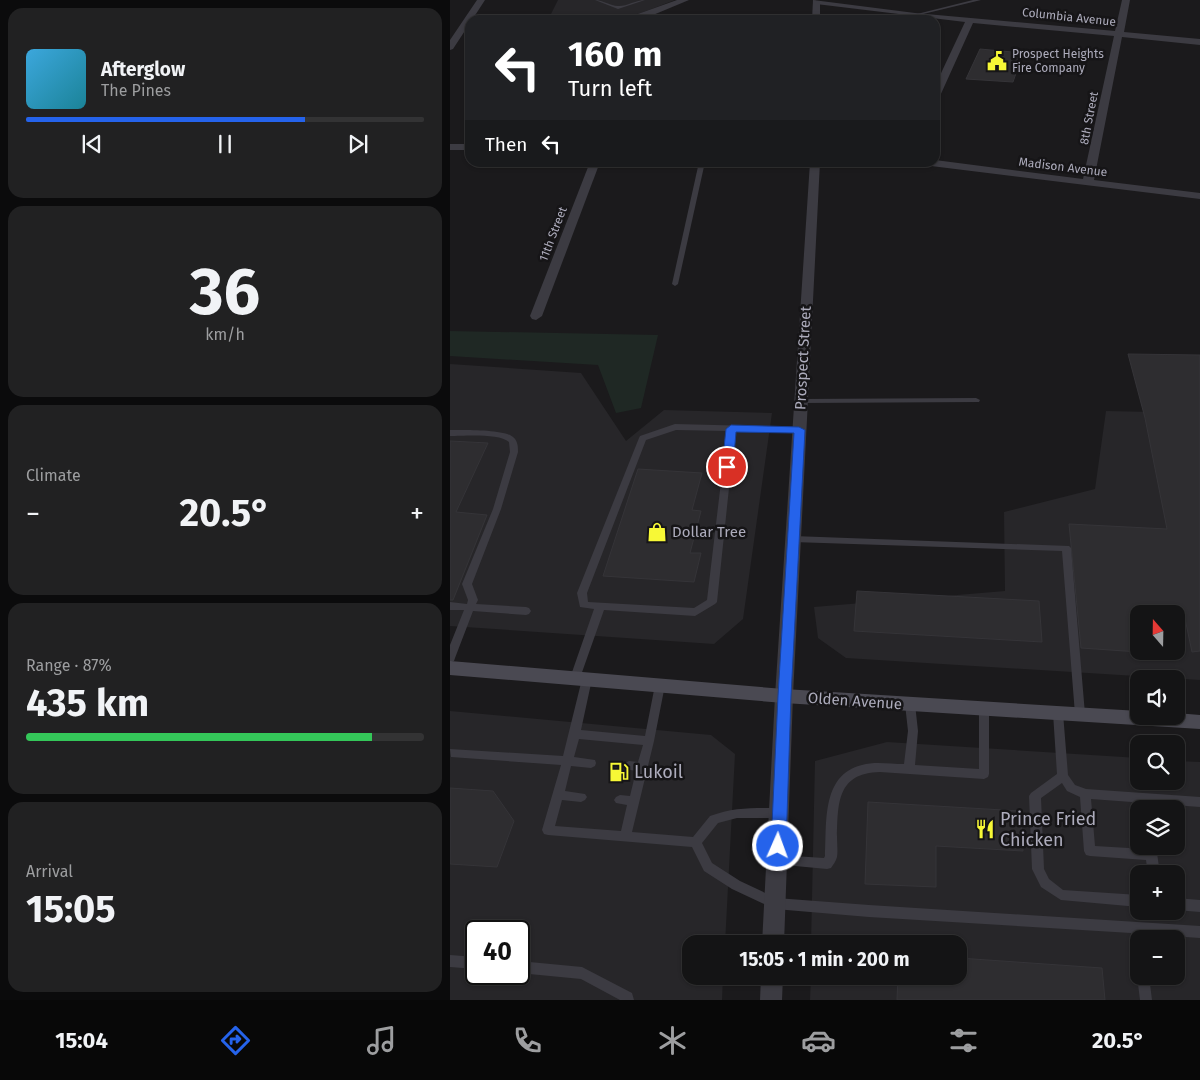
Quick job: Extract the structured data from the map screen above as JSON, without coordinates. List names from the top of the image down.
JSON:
{
  "streets": {
    "main road": ["Olden Avenue"],
    "street": [
      "Columbia Avenue",
      "8th Street",
      "Madison Avenue",
      "11th Street",
      "Prospect Street"
    ]
  },
  "crossings": [
    ["Columbia Avenue", "8th Street"],
    ["8th Street", "Madison Avenue"],
    ["Prospect Street", "Olden Avenue"]
  ],
  "places": {
    "public building": ["Prospect Heights Fire Company"],
    "shop": ["Dollar Tree"],
    "fuel station": ["Lukoil"],
    "restaurant": ["Prince Fried Chicken"]
  },
  "north": "top",
  "page": {
    "turn": ["160 m", "Turn left"],
    "song": ["Afterglow", "The Pines"],
    "then": "Then",
    "tile": [
      ["36", "km/h"],
      "Climate",
      ["Range · 87%", "435 km"],
      ["Arrival", "15:05"]
    ],
    "heat": ["−", "20.5°", "+"],
    "map_buttons": ["+", "−"],
    "limit": "40",
    "trip": "15:05 · 1 min · 200 m",
    "tabs": ["15:04", "20.5°"]
  }
}
